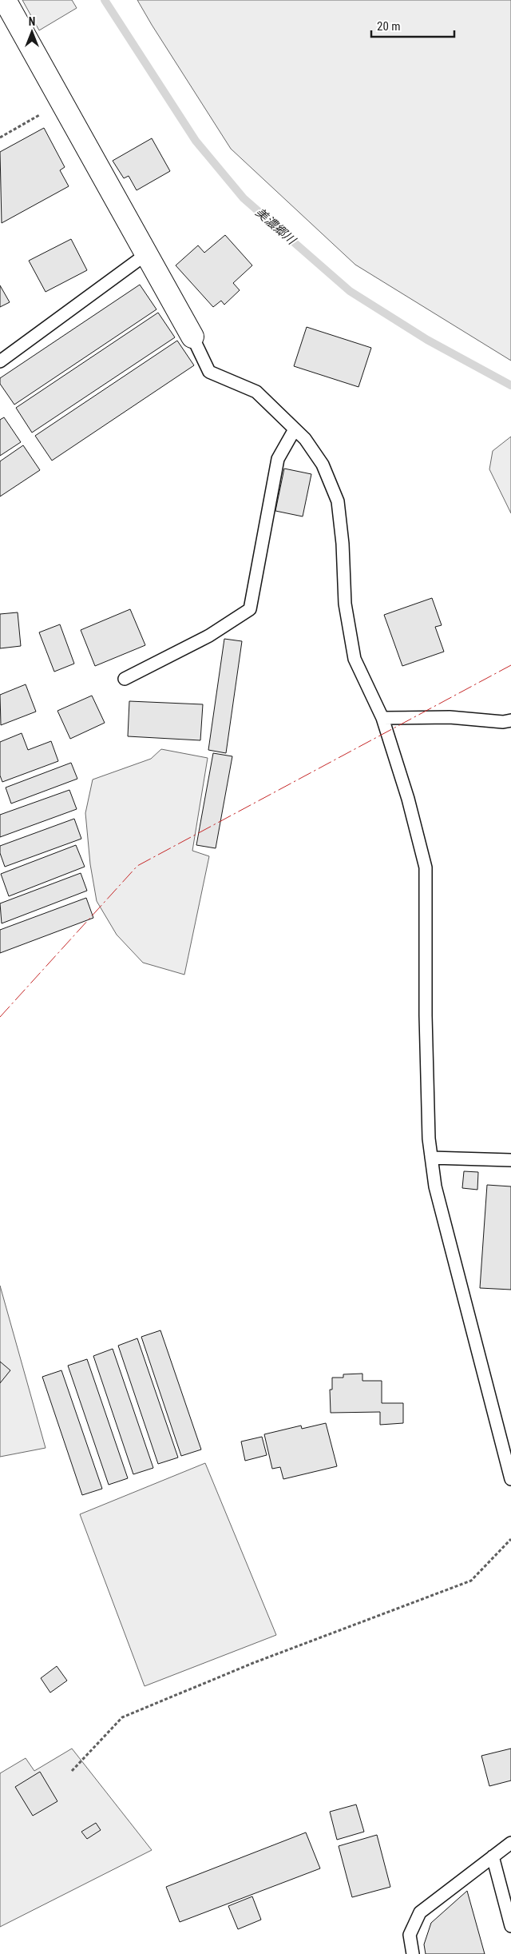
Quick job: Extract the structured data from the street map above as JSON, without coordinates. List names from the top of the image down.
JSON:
{
  "water": ["美濃郷川"],
  "scale_bar": "20 m",
  "north": "top"
}
